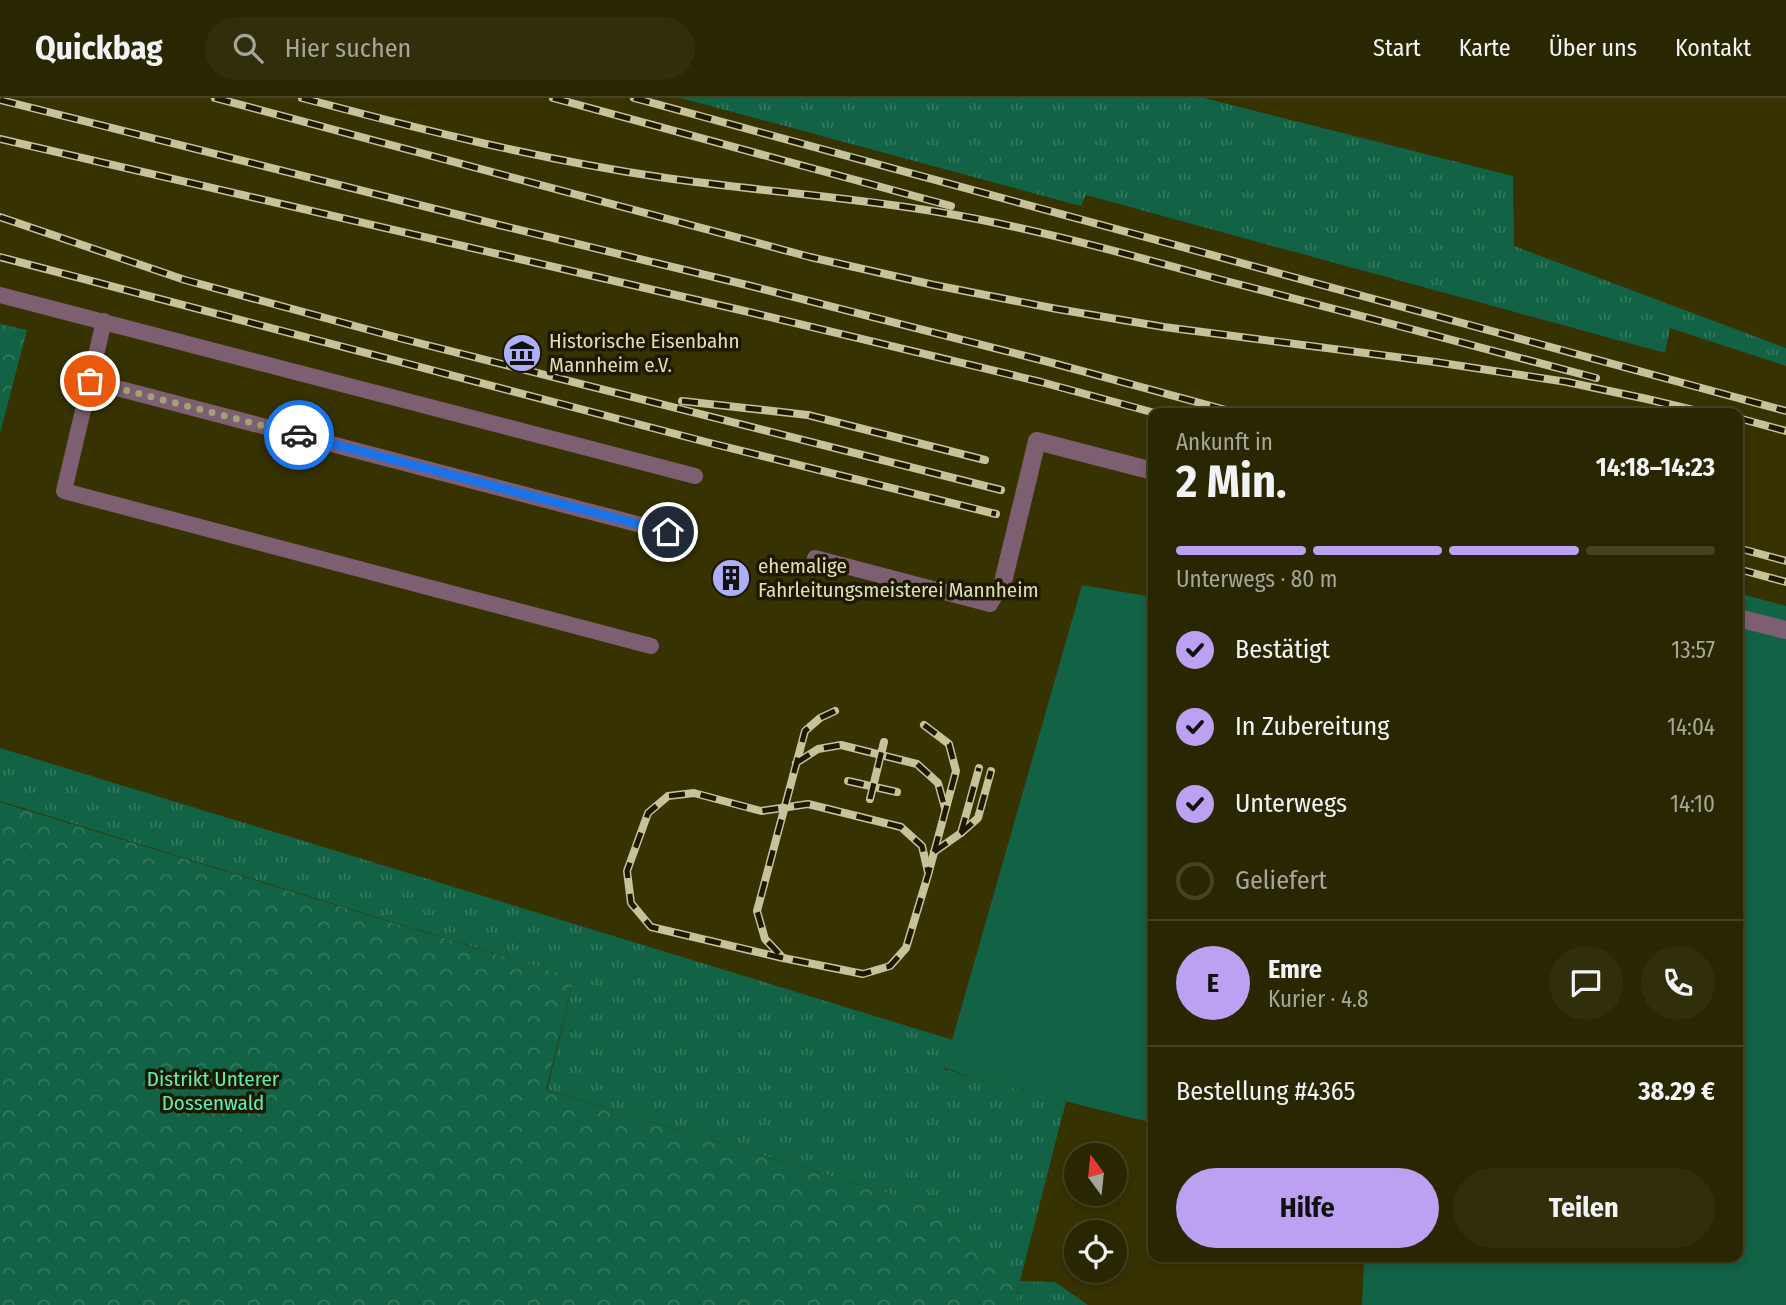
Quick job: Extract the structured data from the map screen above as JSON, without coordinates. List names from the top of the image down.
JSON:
{
  "parks": ["Distrikt Unterer Dossenwald"],
  "places": {
    "museum": ["Historische Eisenbahn Mannheim e.V."],
    "building": ["ehemalige Fahrleitungsmeisterei Mannheim"]
  },
  "north": "top",
  "page": {
    "header": "Quickbag",
    "search": "Hier suchen",
    "nav": [
      "Start",
      "Karte",
      "Über uns",
      "Kontakt"
    ],
    "heading": ["2 Min.", "Ankunft in", "14:18–14:23"],
    "panel": [
      "Emre",
      "Kurier · 4.8",
      "Bestellung #4365",
      "38.29 €"
    ],
    "bar": "Unterwegs · 80 m",
    "list": [
      ["Bestätigt", "13:57"],
      ["In Zubereitung", "14:04"],
      ["Unterwegs", "14:10"],
      "Geliefert"
    ],
    "round": "E",
    "buttons": ["Hilfe", "Teilen"]
  }
}
